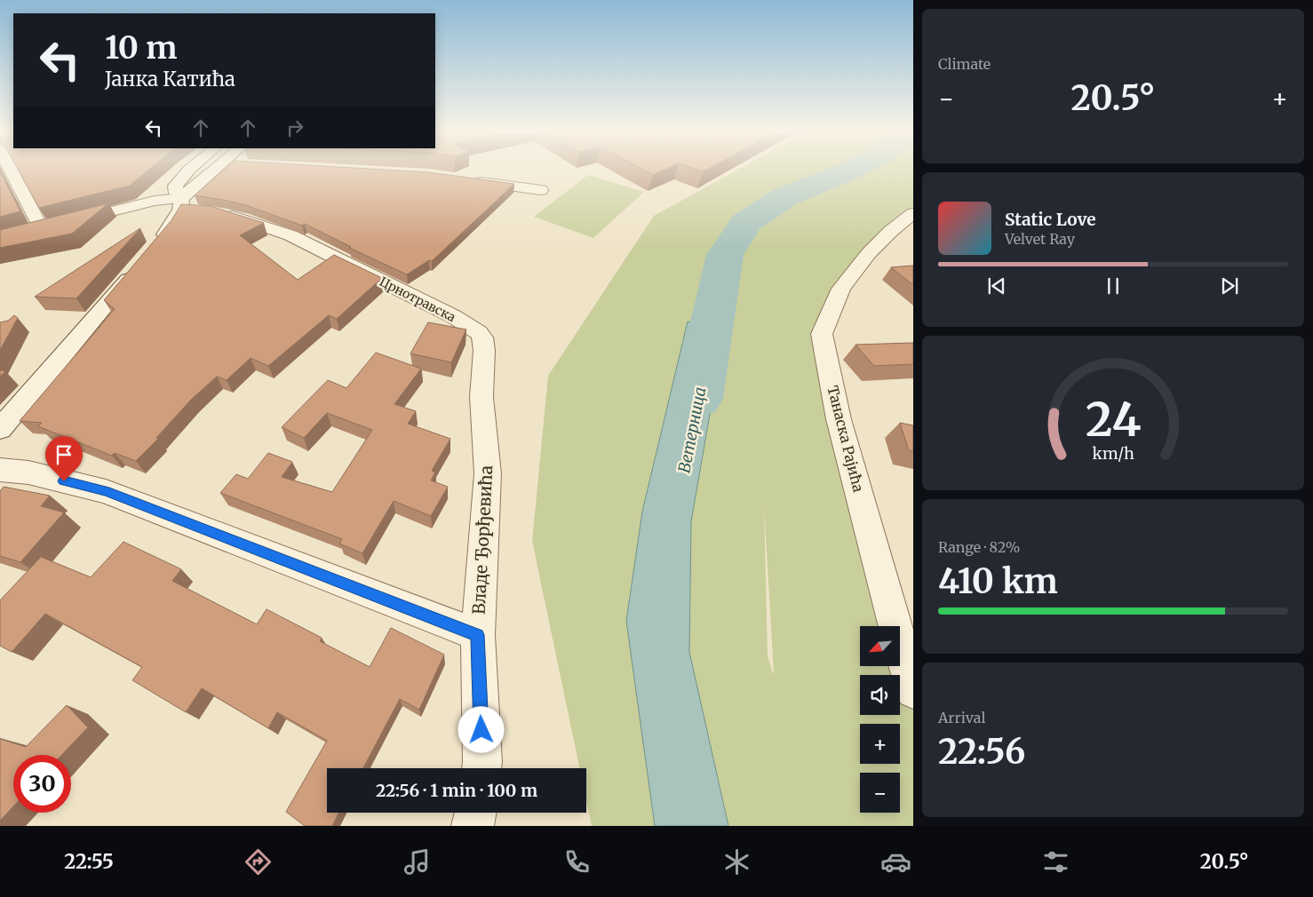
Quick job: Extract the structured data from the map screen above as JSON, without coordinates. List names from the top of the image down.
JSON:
{
  "streets": {
    "street": ["Црнотравска", "Танаска Рајића", "Владе Ђорђевића"]
  },
  "crossings": [
    ["Црнотравска", "Владе Ђорђевића"]
  ],
  "water": ["Ветерница"],
  "north": "bottom left",
  "page": {
    "tile": [
      "Climate",
      ["Range · 82%", "410 km"],
      ["Arrival", "22:56"]
    ],
    "turn": ["10 m", "Јанка Катића"],
    "heat": ["−", "20.5°", "+"],
    "song": ["Static Love", "Velvet Ray"],
    "map_buttons": ["+", "−"],
    "limit": "30",
    "trip": "22:56 · 1 min · 100 m",
    "tabs": ["22:55", "20.5°"],
    "gauge": ["24", "km/h"]
  }
}
